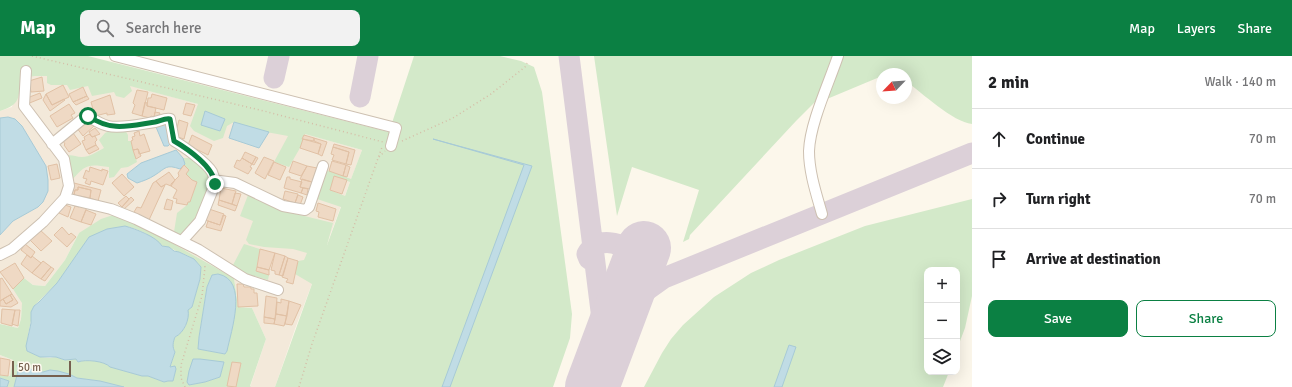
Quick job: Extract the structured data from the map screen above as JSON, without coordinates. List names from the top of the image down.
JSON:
{
  "scale_bar": "50 m",
  "north": "bottom left",
  "page": {
    "header": "Map",
    "search": "Search here",
    "nav": ["Map", "Layers", "Share"],
    "heading": ["2 min", "Walk · 140 m"],
    "list": [
      ["Continue", "70 m"],
      ["Turn right", "70 m"],
      "Arrive at destination"
    ],
    "map_buttons": ["+", "−"],
    "buttons": ["Save", "Share"],
    "scale": "50 m"
  }
}
